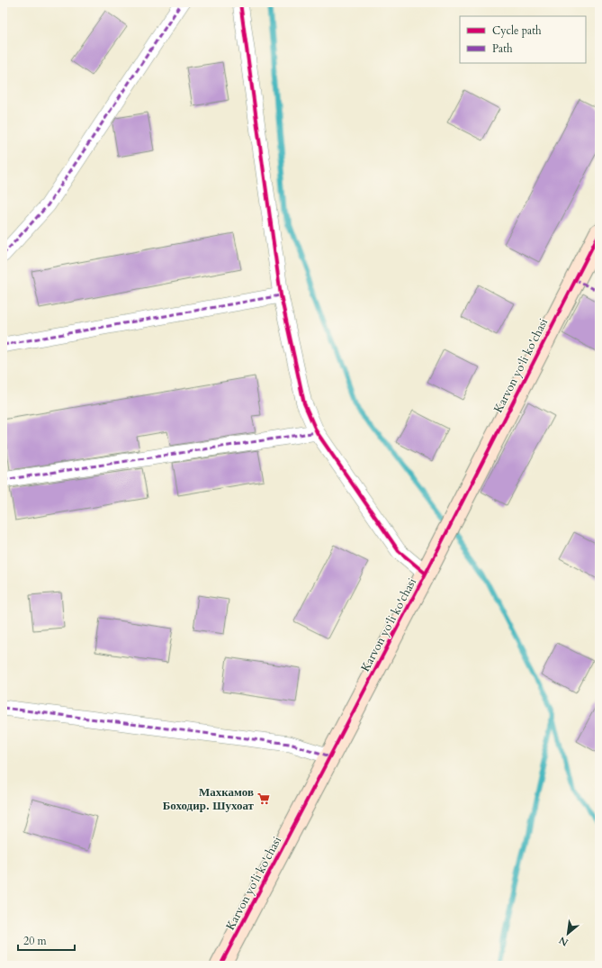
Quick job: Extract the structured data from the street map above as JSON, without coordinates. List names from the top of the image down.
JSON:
{
  "streets": {
    "street": ["Karvon yo‘li ko'chasi"]
  },
  "places": {
    "supermarket": ["Махкамов Боходир. Шухоат"]
  },
  "legend": ["Cycle path", "Path"],
  "scale_bar": "20 m",
  "north": "bottom left"
}
